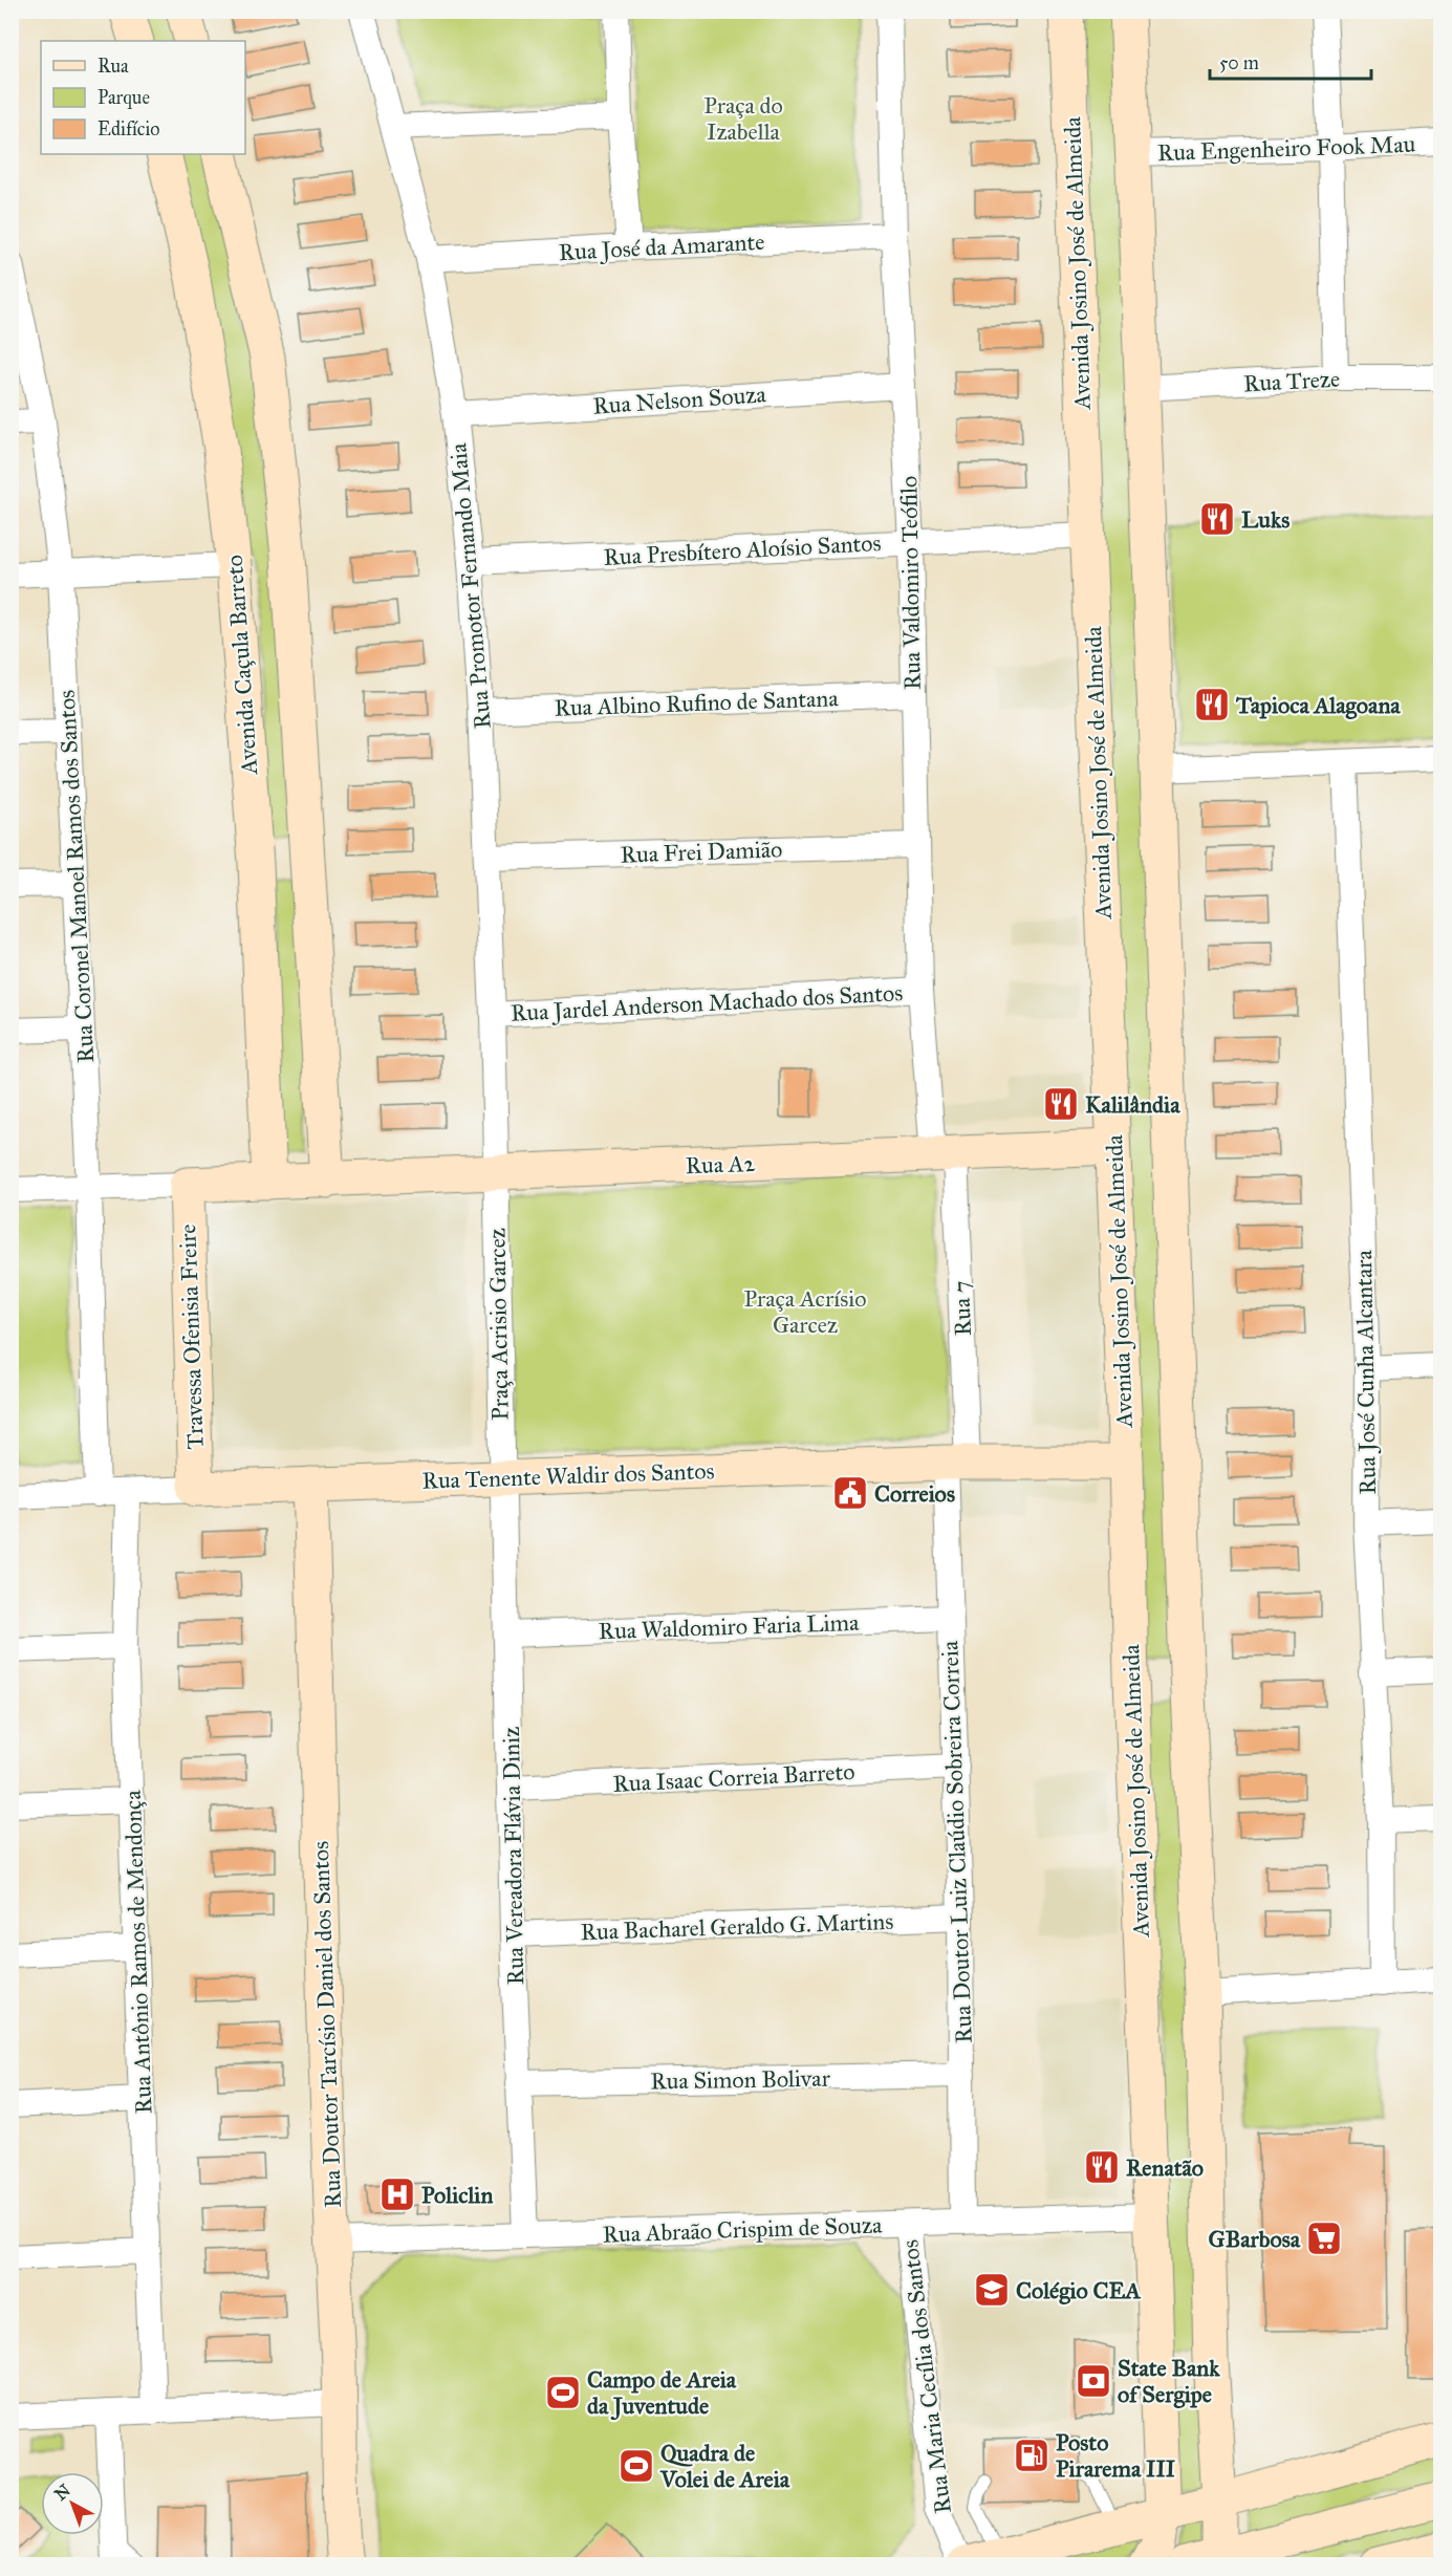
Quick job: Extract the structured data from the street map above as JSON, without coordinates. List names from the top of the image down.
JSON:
{
  "streets": {
    "main road": [
      "Avenida Josino José de Almeida",
      "Avenida Caçula Barreto",
      "Rua A2",
      "Travessa Ofenisia Freire",
      "Rua Tenente Waldir dos Santos",
      "Rua Doutor Tarcísio Daniel dos Santos"
    ],
    "street": [
      "Rua Engenheiro Fook Mau",
      "Rua José da Amarante",
      "Rua Treze",
      "Rua Nelson Souza",
      "Rua Presbítero Aloísio Santos",
      "Rua Valdomiro Teófilo",
      "Rua Promotor Fernando Maia",
      "Rua Albino Rufino de Santana",
      "Rua Frei Damião",
      "Rua Coronel Manoel Ramos dos Santos",
      "Rua Jardel Anderson Machado dos Santos",
      "Rua 7",
      "Praça Acrisio Garcez",
      "Rua José Cunha Alcantara",
      "Rua Waldomiro Faria Lima",
      "Rua Isaac Correia Barreto",
      "Rua Doutor Luiz Claúdio Sobreira Correia",
      "Rua Vereadora Flávia Diniz",
      "Rua Bacharel Geraldo G. Martins",
      "Rua Antônio Ramos de Mendonça",
      "Rua Simon Bolivar",
      "Rua Abraão Crispim de Souza",
      "Rua Maria Cecília dos Santos"
    ]
  },
  "crossings": [
    ["Rua José da Amarante", "Rua Valdomiro Teófilo"],
    ["Rua José da Amarante", "Rua Promotor Fernando Maia"],
    ["Avenida Josino José de Almeida", "Rua Presbítero Aloísio Santos"],
    ["Avenida Josino José de Almeida", "Rua A2"],
    ["Avenida Josino José de Almeida", "Rua Tenente Waldir dos Santos"],
    ["Avenida Josino José de Almeida", "Rua Abraão Crispim de Souza"],
    ["Rua Nelson Souza", "Rua Valdomiro Teófilo"],
    ["Rua Nelson Souza", "Rua Promotor Fernando Maia"],
    ["Rua Presbítero Aloísio Santos", "Rua Valdomiro Teófilo"],
    ["Rua Presbítero Aloísio Santos", "Rua Promotor Fernando Maia"],
    ["Rua Valdomiro Teófilo", "Rua Albino Rufino de Santana"],
    ["Rua Valdomiro Teófilo", "Rua Frei Damião"],
    ["Rua Valdomiro Teófilo", "Rua Jardel Anderson Machado dos Santos"],
    ["Rua Valdomiro Teófilo", "Rua A2"],
    ["Rua Valdomiro Teófilo", "Rua 7"],
    ["Rua Promotor Fernando Maia", "Rua Albino Rufino de Santana"],
    ["Rua Promotor Fernando Maia", "Rua Frei Damião"],
    ["Rua Promotor Fernando Maia", "Rua Jardel Anderson Machado dos Santos"],
    ["Rua Promotor Fernando Maia", "Rua A2"],
    ["Rua Promotor Fernando Maia", "Praça Acrisio Garcez"],
    ["Avenida Caçula Barreto", "Rua A2"],
    ["Rua Coronel Manoel Ramos dos Santos", "Rua Tenente Waldir dos Santos"],
    ["Rua A2", "Rua 7"],
    ["Rua A2", "Praça Acrisio Garcez"],
    ["Rua A2", "Travessa Ofenisia Freire"],
    ["Rua 7", "Rua Tenente Waldir dos Santos"],
    ["Rua 7", "Rua Doutor Luiz Claúdio Sobreira Correia"],
    ["Praça Acrisio Garcez", "Rua Tenente Waldir dos Santos"],
    ["Praça Acrisio Garcez", "Rua Vereadora Flávia Diniz"],
    ["Travessa Ofenisia Freire", "Rua Tenente Waldir dos Santos"],
    ["Rua Tenente Waldir dos Santos", "Rua Doutor Luiz Claúdio Sobreira Correia"],
    ["Rua Tenente Waldir dos Santos", "Rua Vereadora Flávia Diniz"],
    ["Rua Tenente Waldir dos Santos", "Rua Antônio Ramos de Mendonça"],
    ["Rua Tenente Waldir dos Santos", "Rua Doutor Tarcísio Daniel dos Santos"],
    ["Rua Waldomiro Faria Lima", "Rua Doutor Luiz Claúdio Sobreira Correia"],
    ["Rua Waldomiro Faria Lima", "Rua Vereadora Flávia Diniz"],
    ["Rua Isaac Correia Barreto", "Rua Doutor Luiz Claúdio Sobreira Correia"],
    ["Rua Isaac Correia Barreto", "Rua Vereadora Flávia Diniz"],
    ["Rua Doutor Luiz Claúdio Sobreira Correia", "Rua Bacharel Geraldo G. Martins"],
    ["Rua Doutor Luiz Claúdio Sobreira Correia", "Rua Simon Bolivar"],
    ["Rua Doutor Luiz Claúdio Sobreira Correia", "Rua Abraão Crispim de Souza"],
    ["Rua Vereadora Flávia Diniz", "Rua Bacharel Geraldo G. Martins"],
    ["Rua Vereadora Flávia Diniz", "Rua Simon Bolivar"],
    ["Rua Vereadora Flávia Diniz", "Rua Abraão Crispim de Souza"],
    ["Rua Doutor Tarcísio Daniel dos Santos", "Rua Abraão Crispim de Souza"],
    ["Rua Abraão Crispim de Souza", "Rua Maria Cecília dos Santos"]
  ],
  "parks": ["Praça do Izabella", "Praça Acrísio Garcez"],
  "places": {
    "restaurant": [
      "Luks",
      "Tapioca Alagoana",
      "Kalilândia",
      "Renatão"
    ],
    "public building": ["Correios"],
    "hospital": ["Policlin"],
    "supermarket": ["GBarbosa"],
    "school or university": ["Colégio CEA"],
    "bank": ["State Bank of Sergipe"],
    "sports": ["Campo de Areia da Juventude", "Quadra de Volei de Areia"],
    "fuel station": ["Posto Pirarema III"]
  },
  "legend": ["Rua", "Parque", "Edifício"],
  "scale_bar": "50 m",
  "north": "top left"
}
